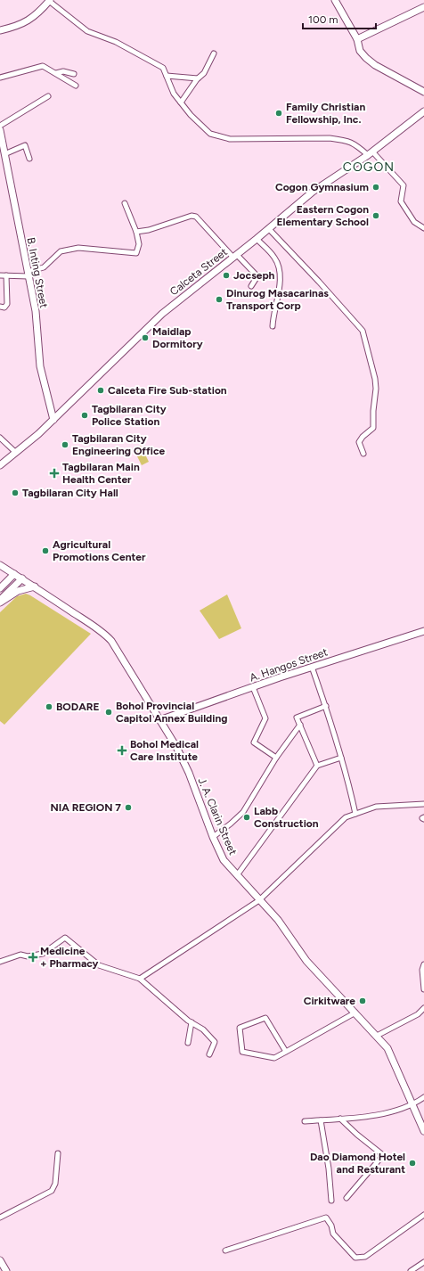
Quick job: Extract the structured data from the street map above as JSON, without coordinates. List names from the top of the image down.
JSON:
{
  "streets": {
    "main road": [
      "Calceta Street",
      "B. Inting Street",
      "A. Hangos Street",
      "J. A. Clarin Street"
    ]
  },
  "crossings": [
    ["Calceta Street", "B. Inting Street"],
    ["A. Hangos Street", "J. A. Clarin Street"]
  ],
  "districts": ["COGON"],
  "places": {
    "other": [
      "Family Christian Fellowship, Inc.",
      "Cogon Gymnasium",
      "Eastern Cogon Elementary School",
      "Jocseph",
      "Dinurog Masacarinas Transport Corp",
      "Maidlap Dormitory",
      "Calceta Fire Sub-station",
      "Tagbilaran City Police Station",
      "Tagbilaran City Engineering Office",
      "Tagbilaran City Hall",
      "Agricultural Promotions Center",
      "BODARE",
      "Bohol Provincial Capitol Annex Building",
      "NIA REGION 7",
      "Labb Construction",
      "Cirkitware",
      "Dao Diamond Hotel and Resturant"
    ],
    "health": ["Tagbilaran Main Health Center", "Bohol Medical Care Institute", "Medicine + Pharmacy"]
  },
  "scale_bar": "100 m"
}
